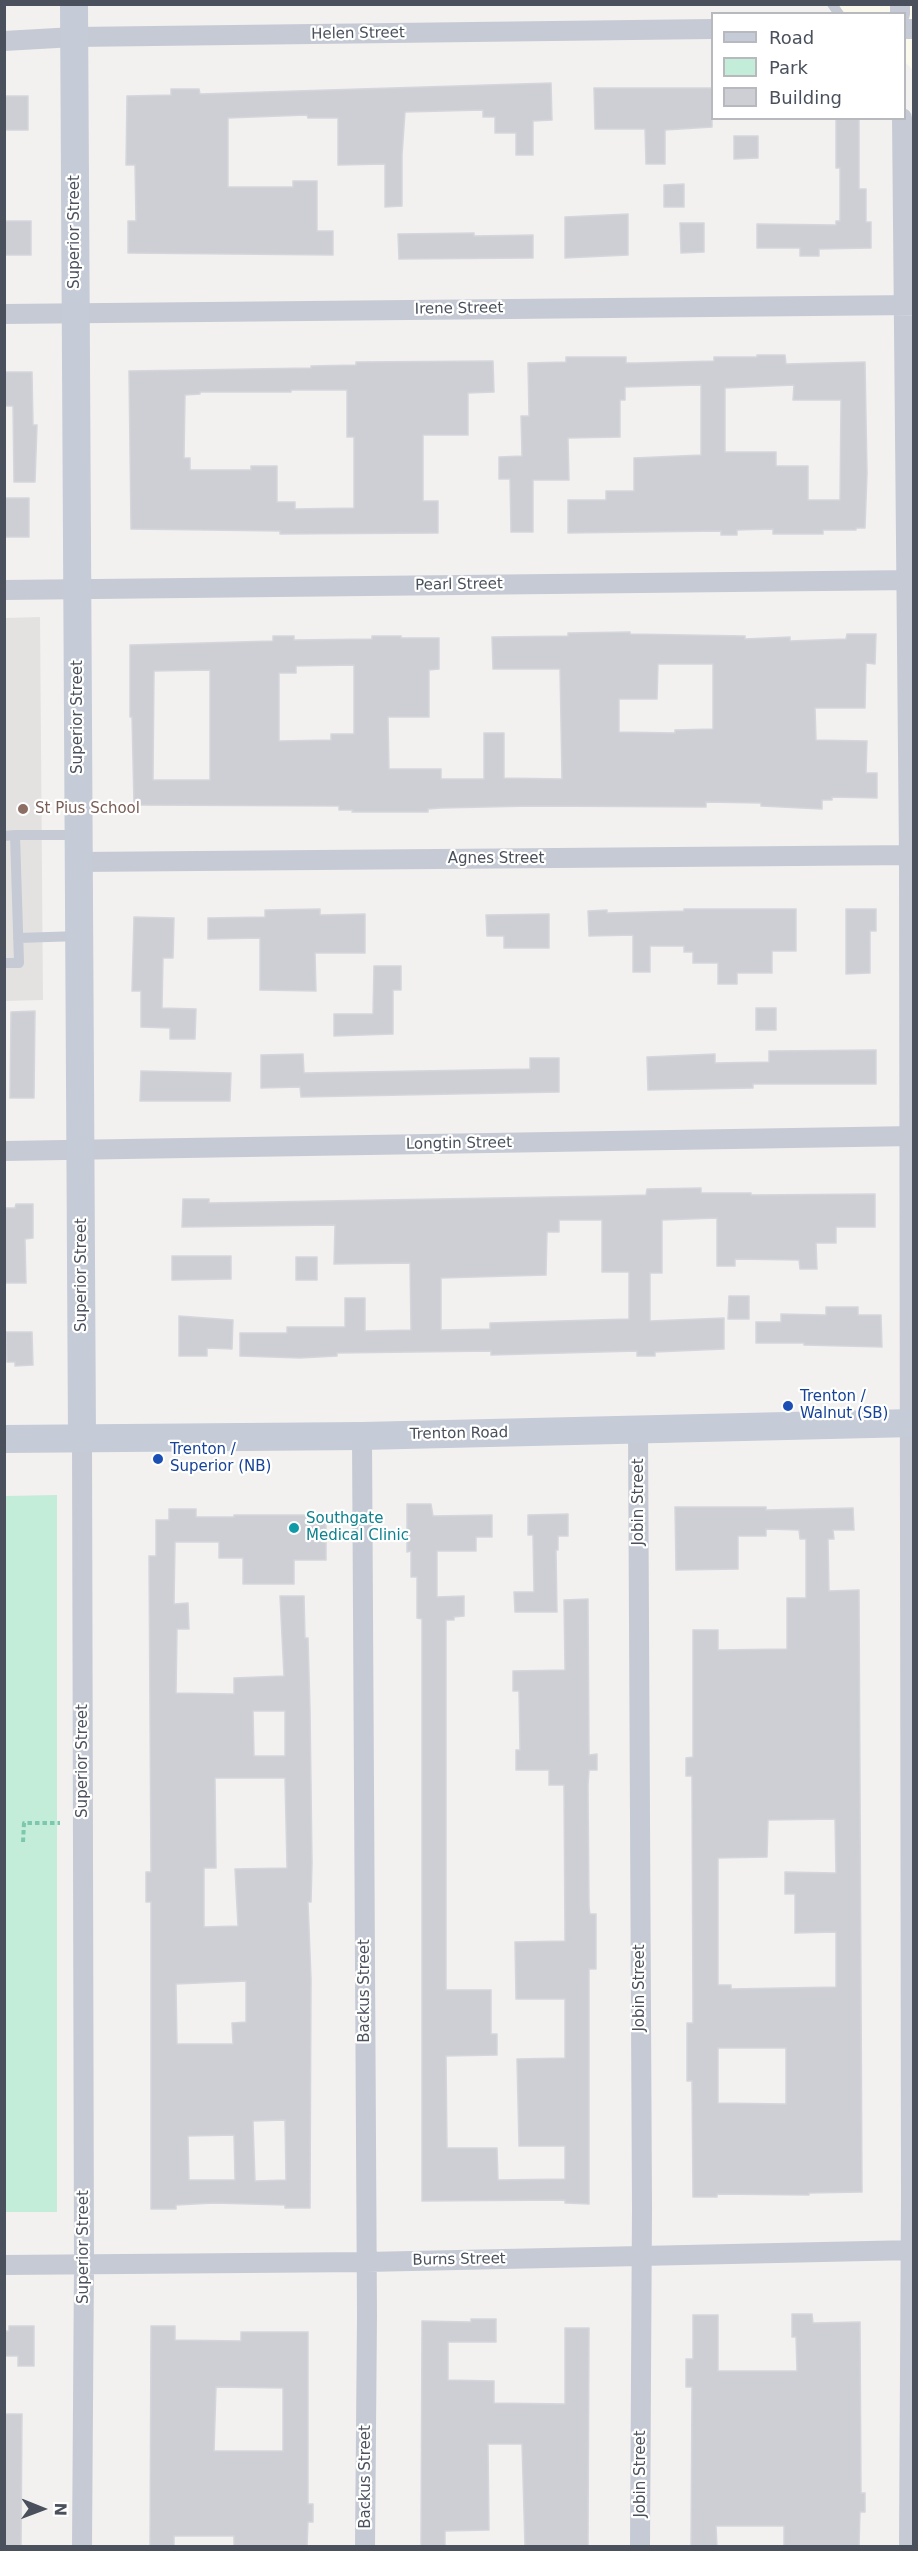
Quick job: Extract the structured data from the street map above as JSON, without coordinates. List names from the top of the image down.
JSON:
{
  "streets": {
    "street": [
      "Helen Street",
      "Superior Street",
      "Irene Street",
      "Pearl Street",
      "Agnes Street",
      "Longtin Street",
      "Trenton Road",
      "Jobin Street",
      "Backus Street",
      "Burns Street"
    ]
  },
  "crossings": [
    ["Helen Street", "Superior Street"],
    ["Superior Street", "Irene Street"],
    ["Superior Street", "Pearl Street"],
    ["Superior Street", "Agnes Street"],
    ["Superior Street", "Longtin Street"],
    ["Superior Street", "Trenton Road"],
    ["Superior Street", "Burns Street"],
    ["Trenton Road", "Jobin Street"],
    ["Trenton Road", "Backus Street"],
    ["Jobin Street", "Burns Street"],
    ["Backus Street", "Burns Street"]
  ],
  "places": [
    "St Pius School",
    "Trenton / Walnut (SB)",
    "Trenton / Superior (NB)",
    "Southgate Medical Clinic"
  ],
  "legend": ["Road", "Park", "Building"],
  "north": "right"
}
